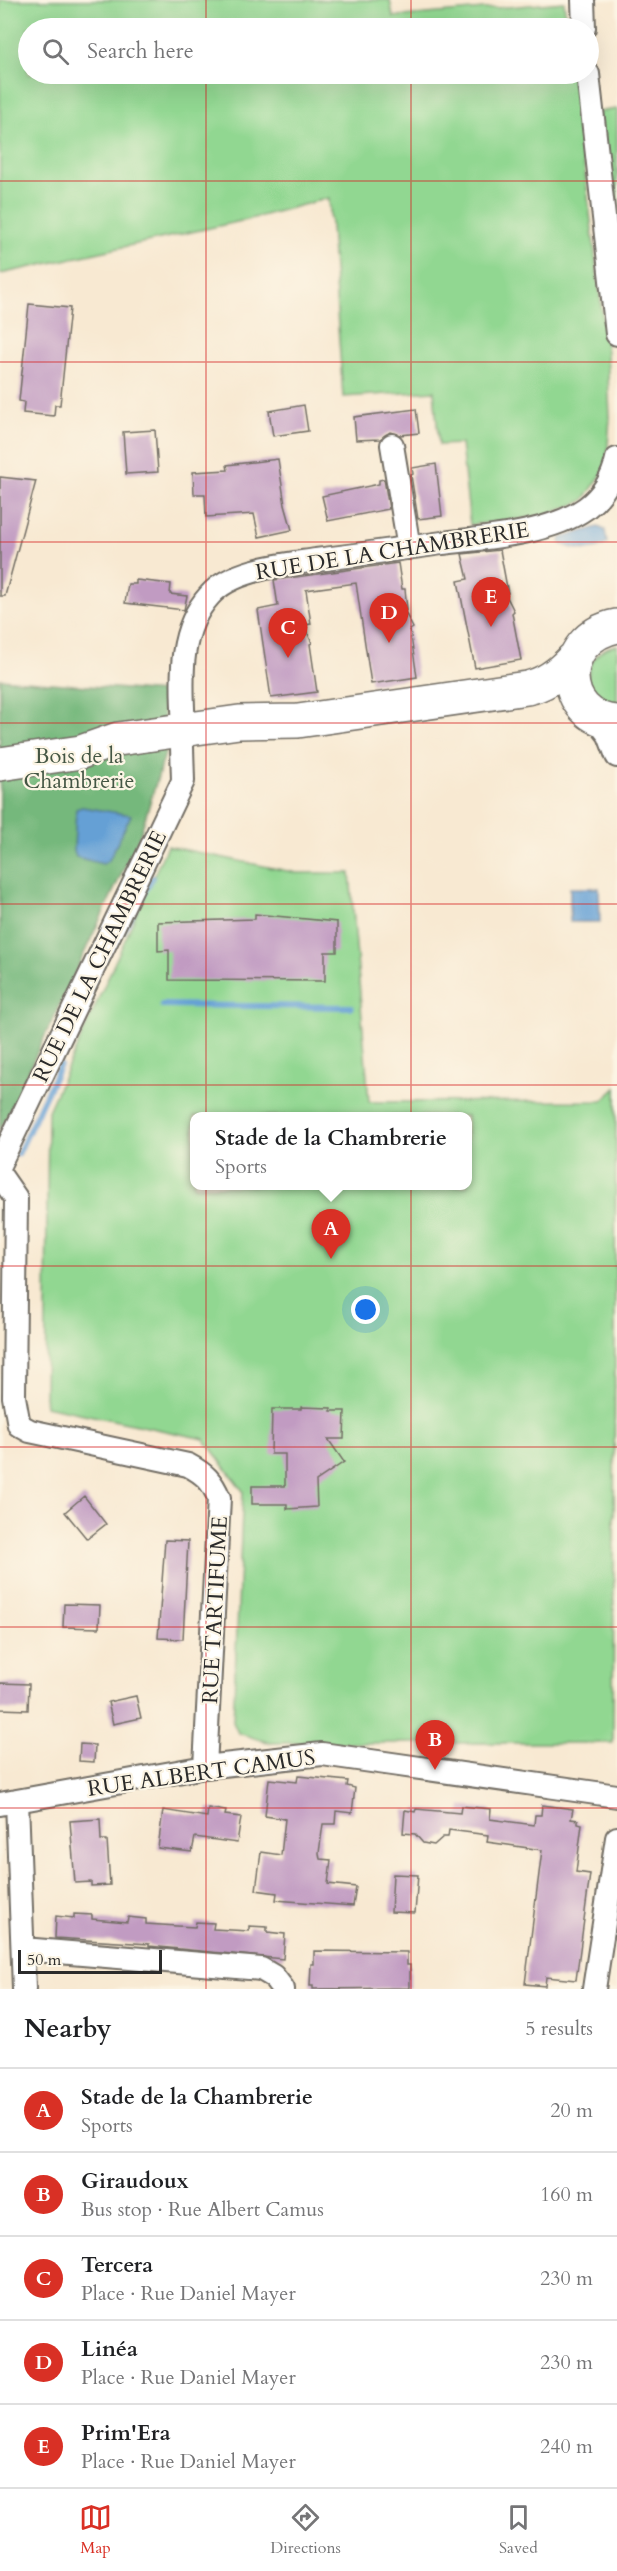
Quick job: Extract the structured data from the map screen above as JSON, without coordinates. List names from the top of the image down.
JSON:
{
  "streets": {
    "street": ["RUE DE LA CHAMBRERIE", "RUE TARTIFUME", "RUE ALBERT CAMUS"]
  },
  "crossings": [
    ["RUE TARTIFUME", "RUE ALBERT CAMUS"]
  ],
  "parks": ["Bois de la Chambrerie"],
  "scale_bar": "50 m",
  "page": {
    "search": "Search here",
    "pins": [
      "E",
      "D",
      "C",
      "A",
      "B"
    ],
    "popup": ["Stade de la Chambrerie", "Sports"],
    "scale": "50 m",
    "heading": ["Nearby", "5 results"],
    "list": [
      {
        "mark": "A",
        "name": "Stade de la Chambrerie",
        "note": "Sports",
        "value": "20 m"
      },
      {
        "mark": "B",
        "name": "Giraudoux",
        "note": "Bus stop · Rue Albert Camus",
        "value": "160 m"
      },
      {
        "mark": "C",
        "name": "Tercera",
        "note": "Place · Rue Daniel Mayer",
        "value": "230 m"
      },
      {
        "mark": "D",
        "name": "Linéa",
        "note": "Place · Rue Daniel Mayer",
        "value": "230 m"
      },
      {
        "mark": "E",
        "name": "Prim'Era",
        "note": "Place · Rue Daniel Mayer",
        "value": "240 m"
      }
    ],
    "nav": ["Map", "Directions", "Saved"]
  }
}
